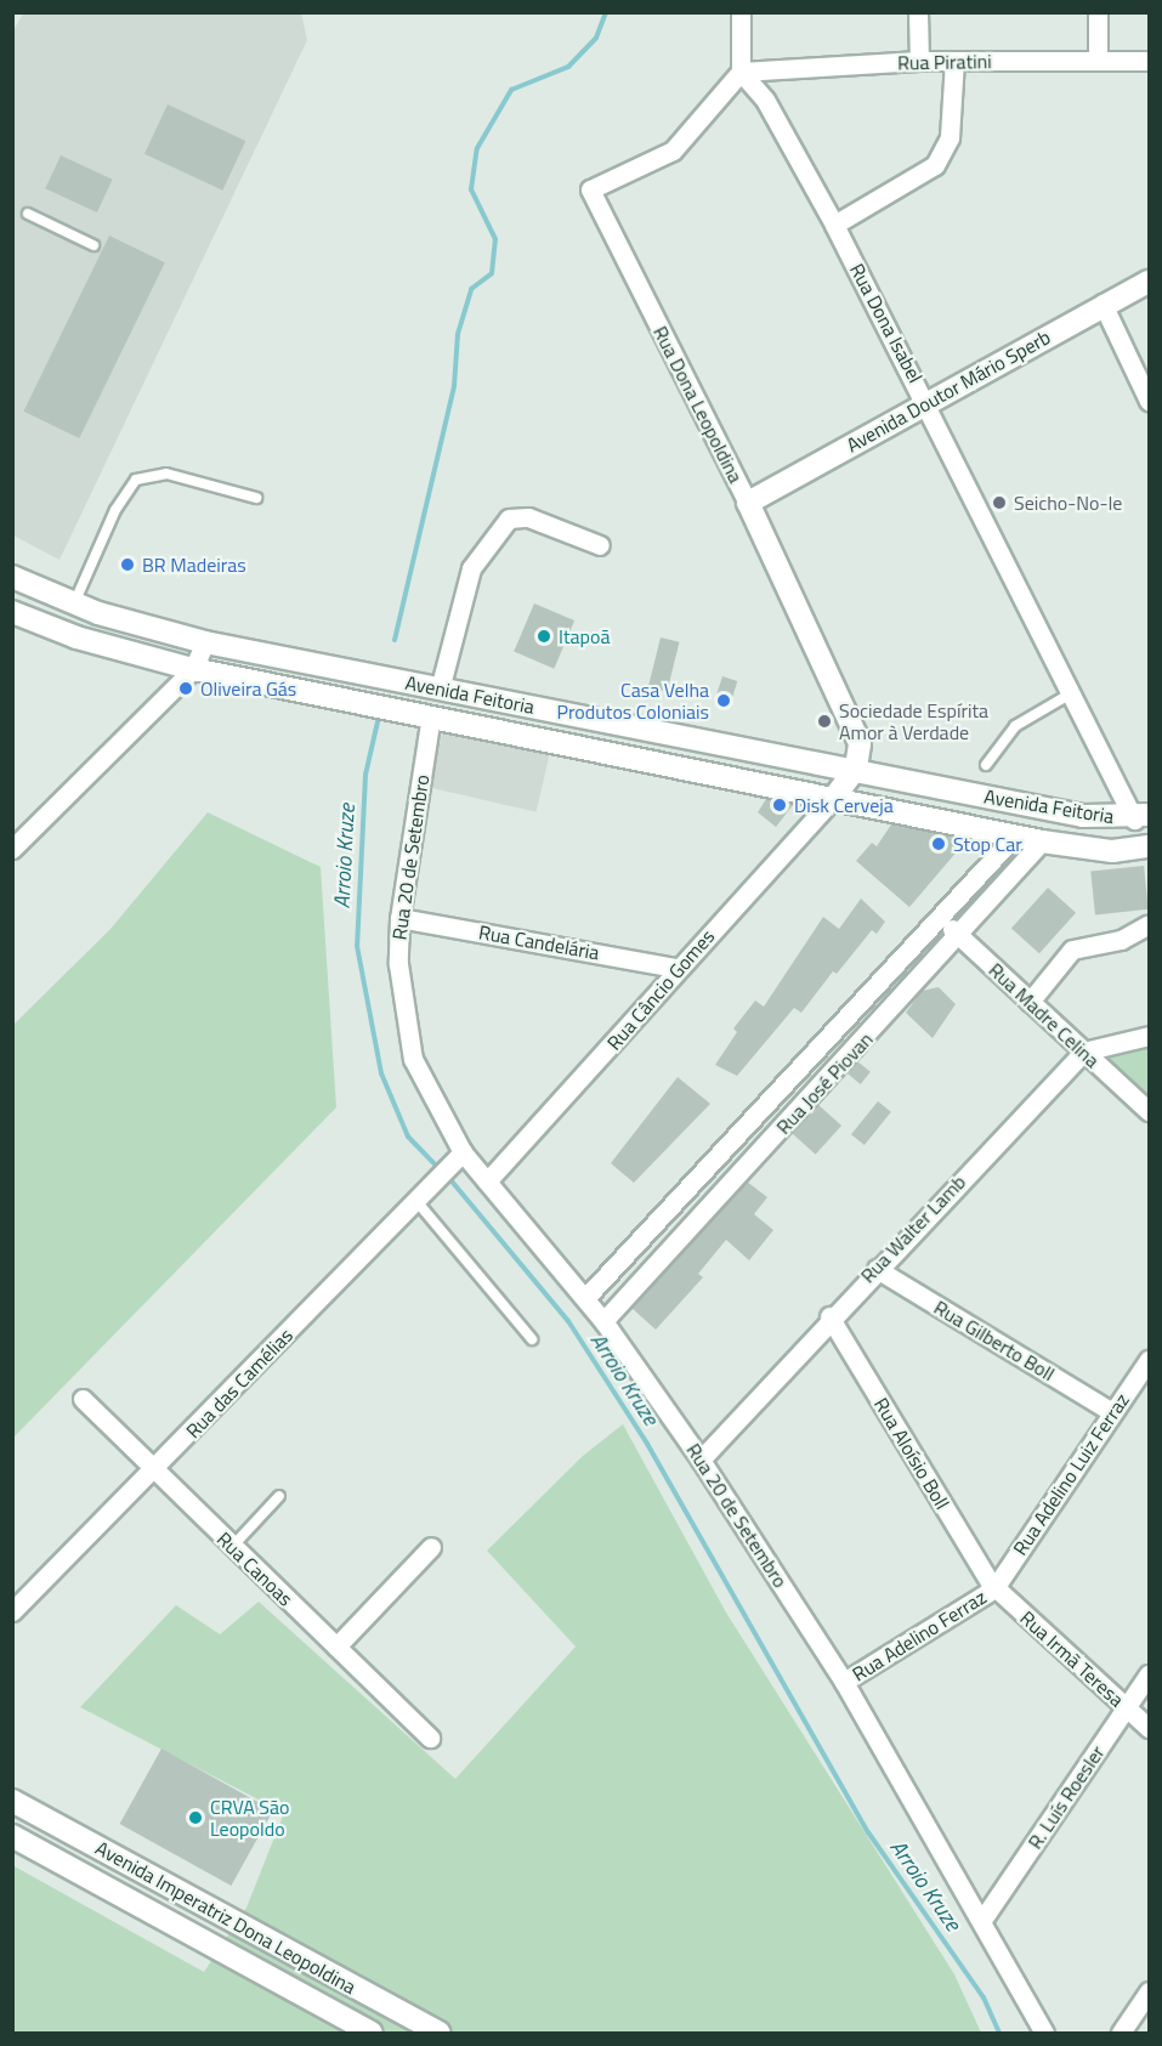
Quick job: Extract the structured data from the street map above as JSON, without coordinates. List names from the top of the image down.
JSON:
{
  "streets": {
    "main road": [
      "Avenida Doutor Mário Sperb",
      "Rua Dona Leopoldina",
      "Avenida Feitoria",
      "Avenida Imperatriz Dona Leopoldina"
    ],
    "street": [
      "Rua Piratini",
      "Rua Dona Isabel",
      "Rua 20 de Setembro",
      "Rua Candelária",
      "Rua Câncio Gomes",
      "Rua Madre Celina",
      "Rua José Piovan",
      "Rua Walter Lamb",
      "Rua Gilberto Boll",
      "Rua das Camélias",
      "Rua Aloísio Boll",
      "Rua Adelino Luiz Ferraz",
      "Rua Canoas",
      "Rua Adelino Ferraz",
      "Rua Irmã Teresa",
      "R. Luís Roesler"
    ]
  },
  "crossings": [
    ["Rua Piratini", "Rua Dona Isabel"],
    ["Rua Piratini", "Rua Dona Leopoldina"],
    ["Rua Dona Isabel", "Avenida Doutor Mário Sperb"],
    ["Rua Dona Isabel", "Rua Dona Leopoldina"],
    ["Rua Dona Isabel", "Avenida Feitoria"],
    ["Avenida Doutor Mário Sperb", "Rua Dona Leopoldina"],
    ["Rua Dona Leopoldina", "Avenida Feitoria"],
    ["Avenida Feitoria", "Rua 20 de Setembro"],
    ["Avenida Feitoria", "Rua Câncio Gomes"],
    ["Avenida Feitoria", "Rua José Piovan"],
    ["Rua 20 de Setembro", "Rua Candelária"],
    ["Rua 20 de Setembro", "Rua Câncio Gomes"],
    ["Rua 20 de Setembro", "Rua José Piovan"],
    ["Rua 20 de Setembro", "Rua Walter Lamb"],
    ["Rua 20 de Setembro", "Rua das Camélias"],
    ["Rua 20 de Setembro", "Rua Adelino Ferraz"],
    ["Rua 20 de Setembro", "R. Luís Roesler"],
    ["Rua Candelária", "Rua Câncio Gomes"],
    ["Rua Madre Celina", "Rua José Piovan"],
    ["Rua Madre Celina", "Rua Walter Lamb"],
    ["Rua Walter Lamb", "Rua Gilberto Boll"],
    ["Rua Walter Lamb", "Rua Aloísio Boll"],
    ["Rua Gilberto Boll", "Rua Adelino Luiz Ferraz"],
    ["Rua das Camélias", "Rua Canoas"],
    ["Rua Aloísio Boll", "Rua Adelino Luiz Ferraz"],
    ["Rua Aloísio Boll", "Rua Adelino Ferraz"],
    ["Rua Aloísio Boll", "Rua Irmã Teresa"],
    ["Rua Adelino Luiz Ferraz", "Rua Adelino Ferraz"],
    ["Rua Adelino Luiz Ferraz", "Rua Irmã Teresa"],
    ["Rua Adelino Ferraz", "Rua Irmã Teresa"],
    ["Rua Irmã Teresa", "R. Luís Roesler"]
  ],
  "water": ["Arroio Kruze"],
  "places": [
    "Seicho-No-Ie",
    "BR Madeiras",
    "Itapoã",
    "Oliveira Gás",
    "Casa Velha Produtos Coloniais",
    "Sociedade Espírita Amor à Verdade",
    "Disk Cerveja",
    "Stop Car",
    "CRVA São Leopoldo"
  ]
}
